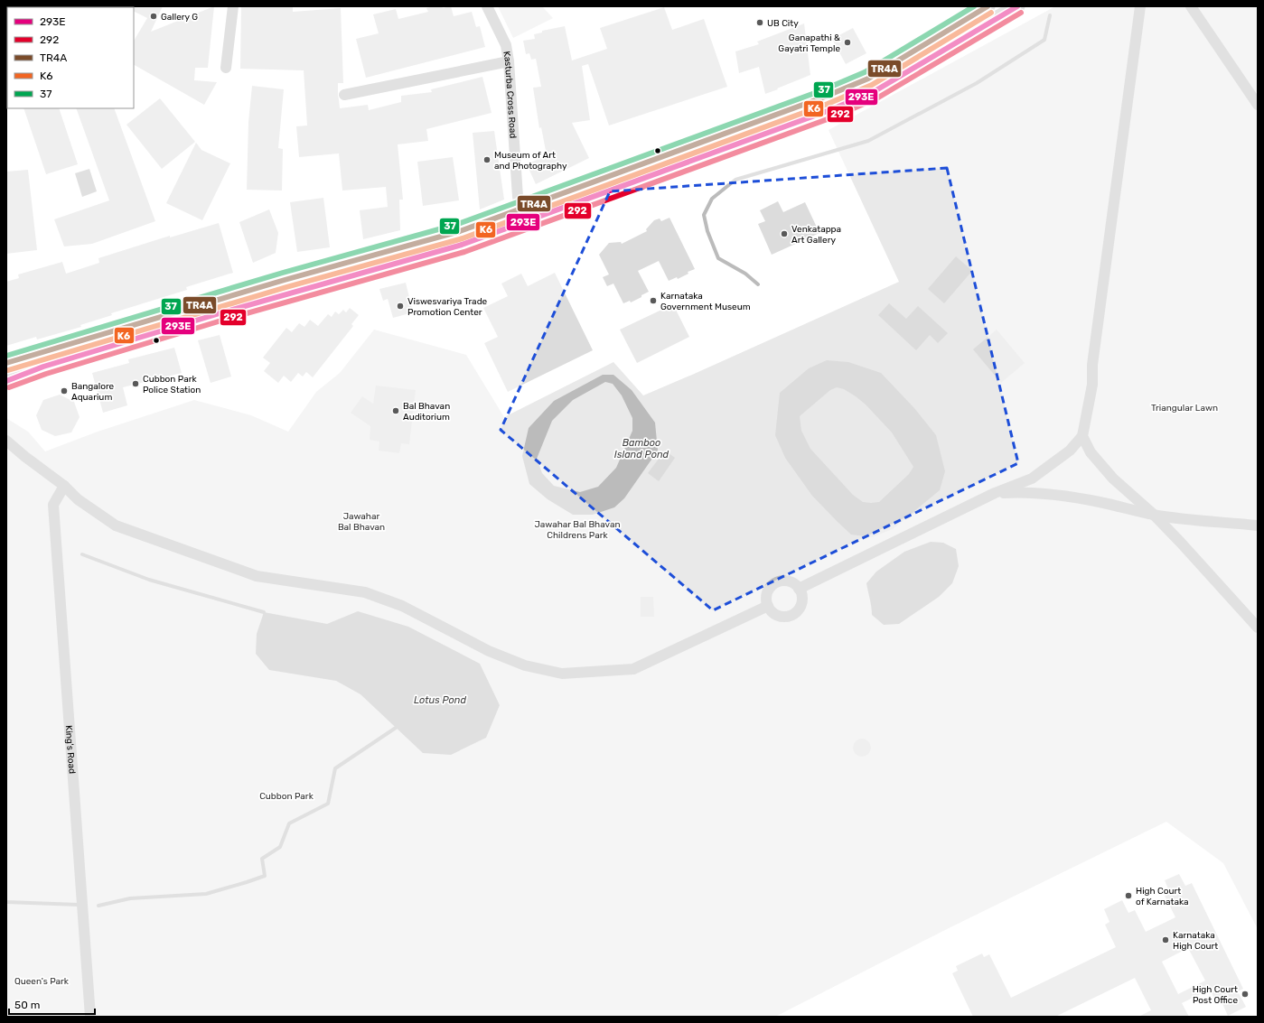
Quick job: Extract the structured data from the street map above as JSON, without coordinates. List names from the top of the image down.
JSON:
{
  "streets": {
    "street": ["Kasturba Cross Road", "King's Road"]
  },
  "water": ["Bamboo Island Pond", "Lotus Pond"],
  "parks": [
    "Triangular Lawn",
    "Jawahar Bal Bhavan",
    "Jawahar Bal Bhavan Childrens Park",
    "Cubbon Park",
    "Queen's Park"
  ],
  "places": [
    "Gallery G",
    "UB City",
    "Ganapathi & Gayatri Temple",
    "Museum of Art and Photography",
    "Venkatappa Art Gallery",
    "Karnataka Government Museum",
    "Viswesvariya Trade Promotion Center",
    "Cubbon Park Police Station",
    "Bangalore Aquarium",
    "Bal Bhavan Auditorium",
    "High Court of Karnataka",
    "Karnataka High Court",
    "High Court Post Office"
  ],
  "lines": [
    "transit line 293E",
    "transit line TR4A",
    "transit line 37",
    "transit line 292",
    "transit line K6"
  ],
  "legend": [
    "293E",
    "292",
    "TR4A",
    "K6",
    "37"
  ],
  "scale_bar": "50 m"
}
